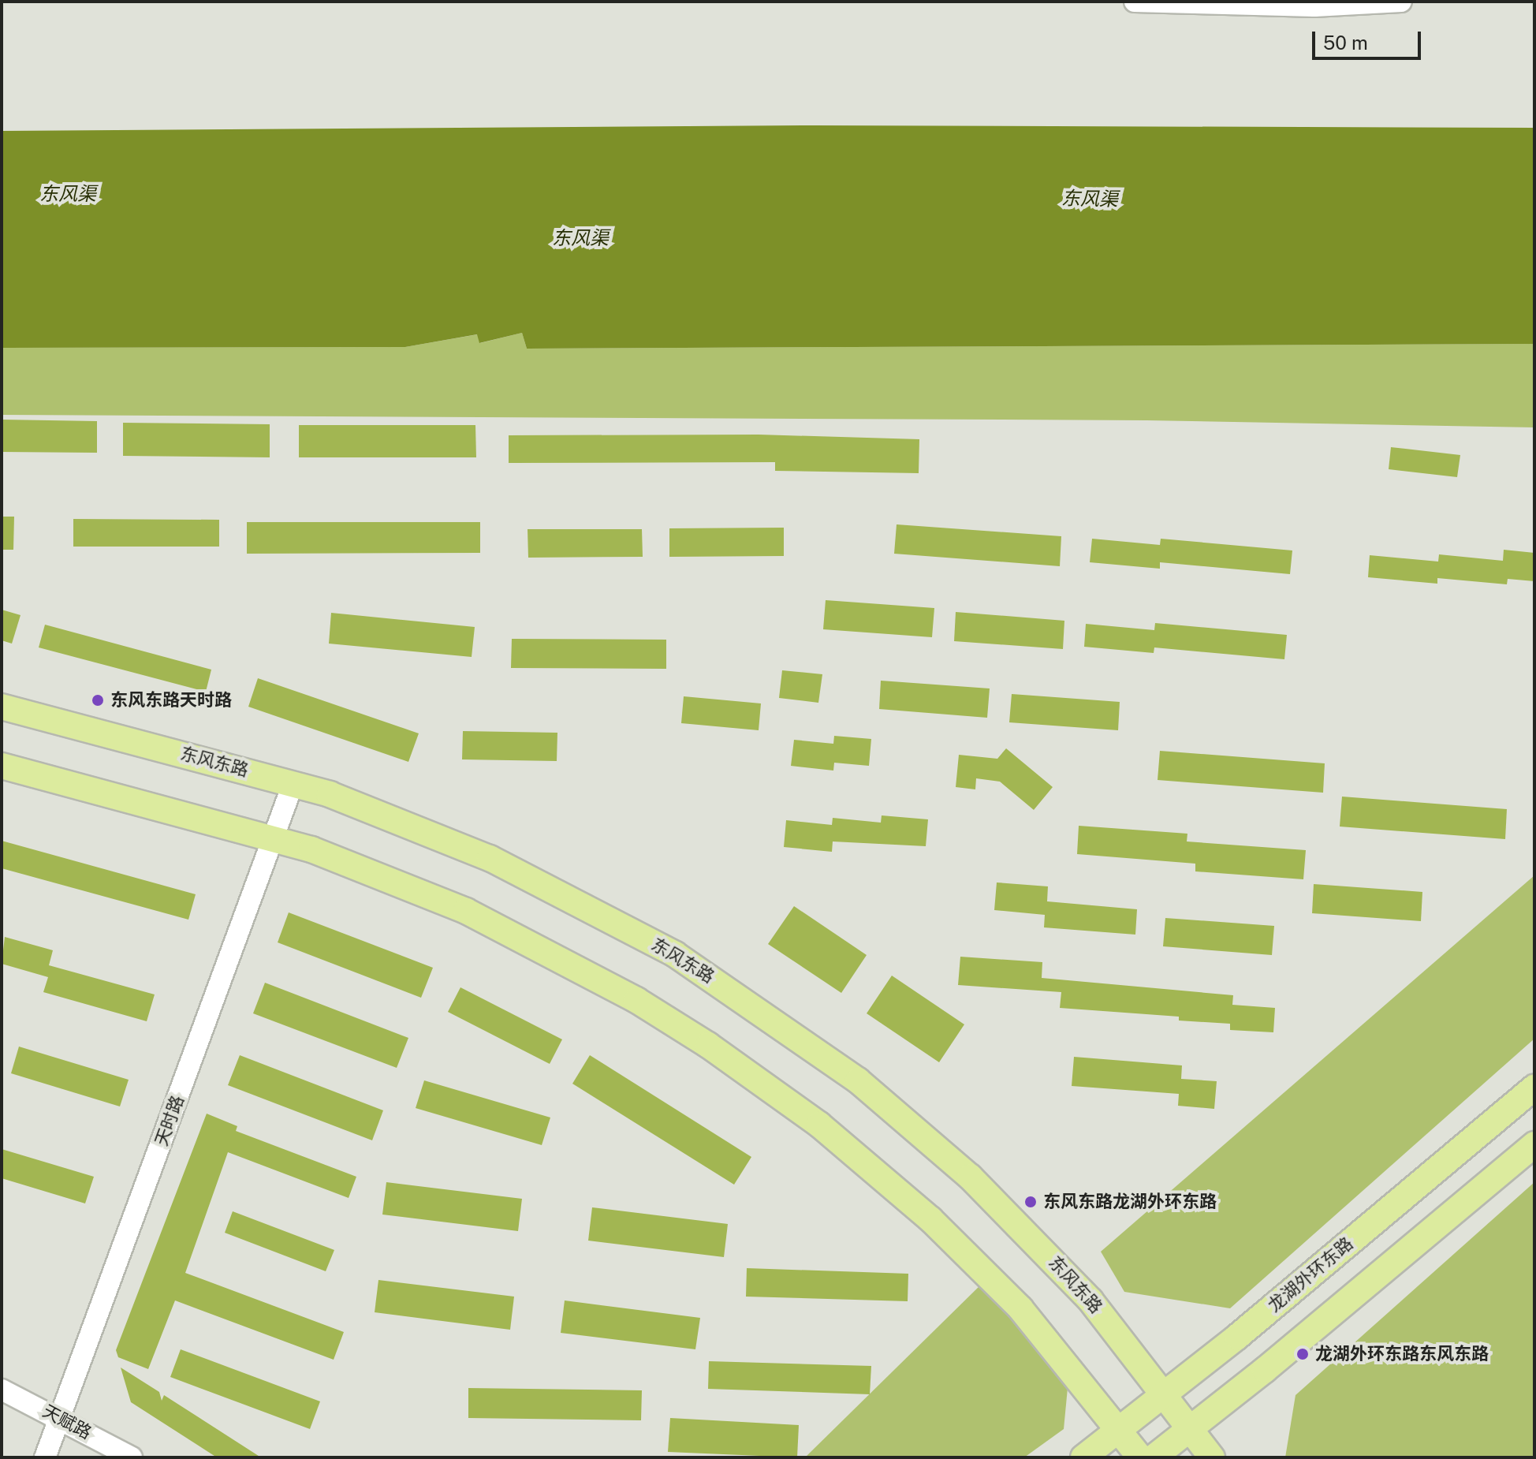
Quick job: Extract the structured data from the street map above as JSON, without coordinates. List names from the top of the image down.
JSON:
{
  "streets": {
    "main road": ["东风东路", "龙湖外环东路"],
    "street": ["天时路", "天赋路"]
  },
  "crossings": [
    ["东风东路", "天时路"],
    ["东风东路", "龙湖外环东路"],
    ["天时路", "天赋路"]
  ],
  "water": ["东风渠"],
  "places": ["东风东路天时路", "东风东路龙湖外环东路", "龙湖外环东路东风东路"],
  "scale_bar": "50 m"
}
